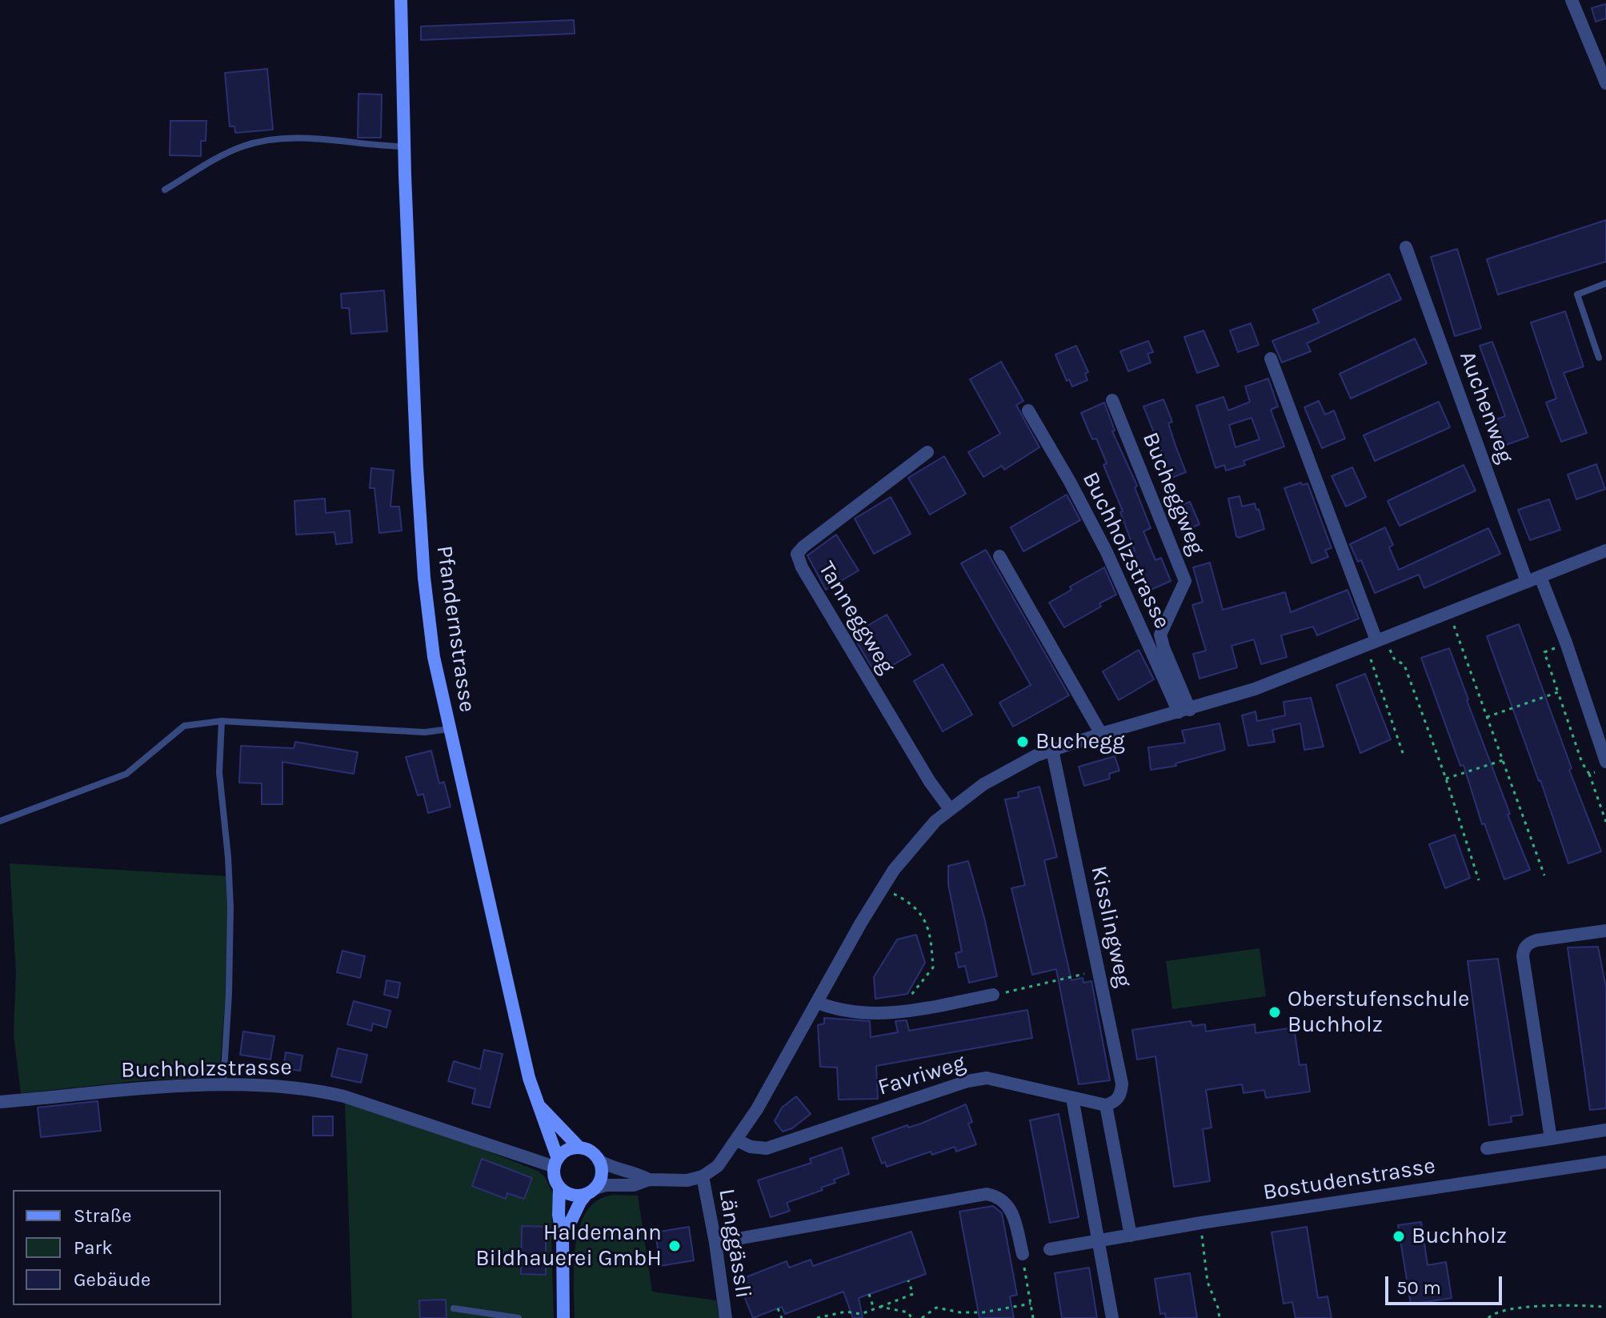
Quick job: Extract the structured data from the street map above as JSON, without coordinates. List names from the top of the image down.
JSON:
{
  "streets": {
    "main road": ["Pfandernstrasse"],
    "street": [
      "Auchenweg",
      "Bucheggweg",
      "Buchholzstrasse",
      "Tanneggweg",
      "Kisslingweg",
      "Favriweg",
      "Bostudenstrasse",
      "Länggässli"
    ]
  },
  "crossings": [
    ["Bucheggweg", "Buchholzstrasse"],
    ["Buchholzstrasse", "Pfandernstrasse"],
    ["Kisslingweg", "Favriweg"]
  ],
  "places": [
    "Buchegg",
    "Oberstufenschule Buchholz",
    "Buchholz",
    "Haldemann Bildhauerei GmbH"
  ],
  "legend": ["Straße", "Park", "Gebäude"],
  "scale_bar": "50 m"
}
